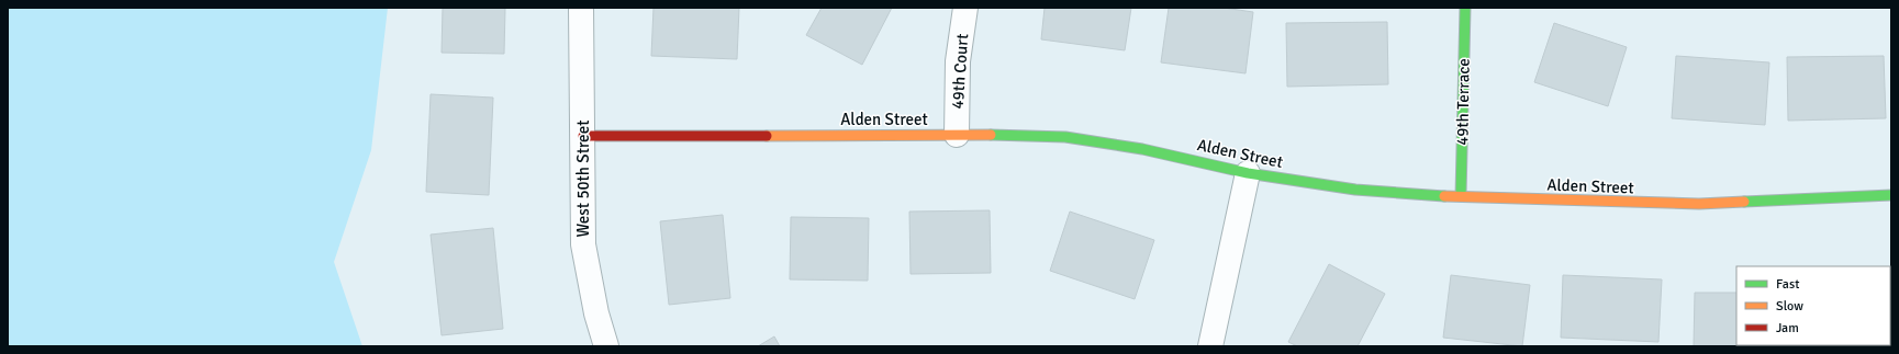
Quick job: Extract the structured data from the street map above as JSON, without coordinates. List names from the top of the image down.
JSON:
{
  "streets": {
    "street": [
      "49th Court",
      "49th Terrace",
      "Alden Street",
      "West 50th Street"
    ]
  },
  "crossings": [
    ["49th Court", "Alden Street"],
    ["49th Terrace", "Alden Street"],
    ["Alden Street", "West 50th Street"]
  ],
  "legend": ["Fast", "Slow", "Jam"]
}
